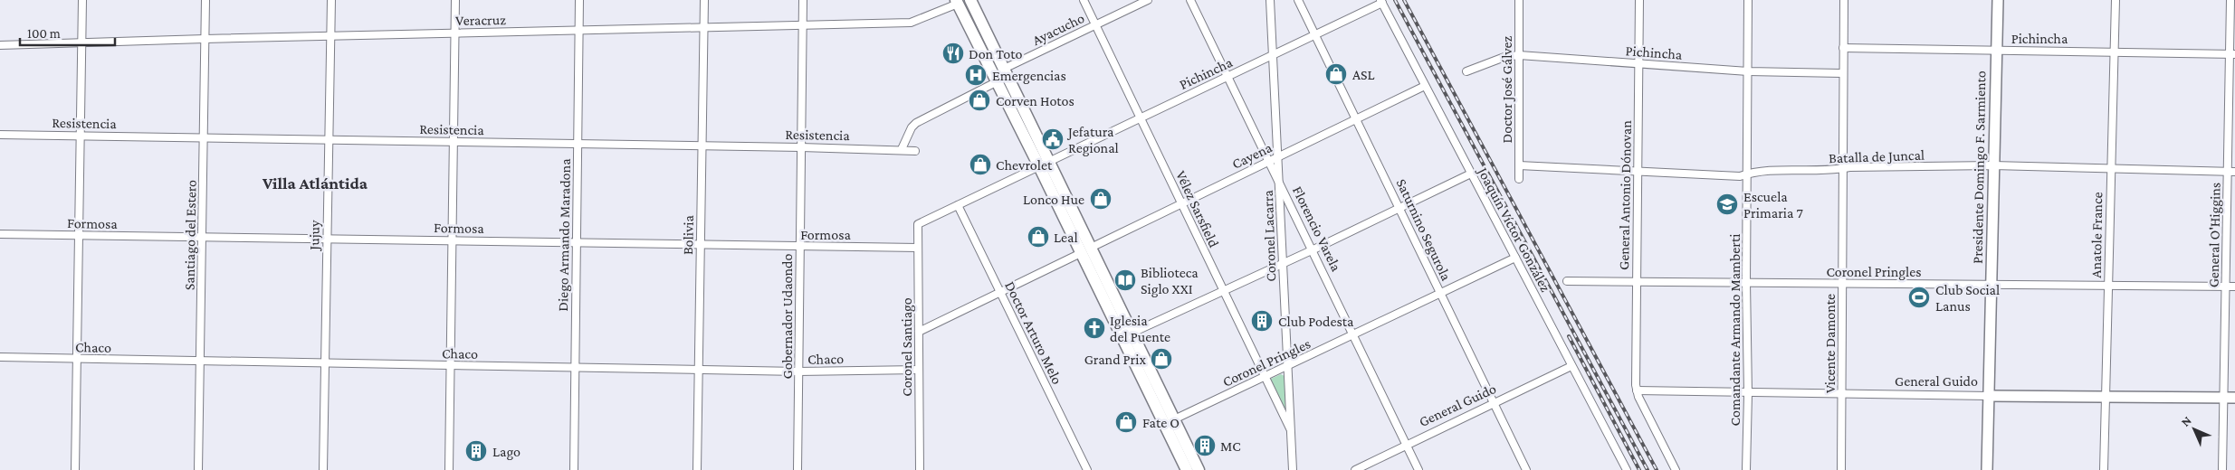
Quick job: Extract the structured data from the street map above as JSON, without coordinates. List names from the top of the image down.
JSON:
{
  "streets": {
    "main road": ["Presidente Domingo F. Sarmiento", "General Guido"],
    "street": [
      "Veracruz",
      "Ayacucho",
      "Pichincha",
      "Doctor José Gálvez",
      "Resistencia",
      "Cayena",
      "Batalla de Juncal",
      "General Antonio Dónovan",
      "Vélez Sarsfield",
      "Formosa",
      "Florencio Varela",
      "Saturnino Segurola",
      "Joaquín Víctor González",
      "Santiago del Estero",
      "Jujuy",
      "Diego Armando Maradona",
      "Bolivia",
      "Anatole France",
      "General O'Higgins",
      "Coronel Lacarra",
      "Coronel Pringles",
      "Gobernador Udaondo",
      "Comandante Armando Mamberti",
      "Doctor Arturo Melo",
      "Vicente Damonte",
      "Chaco",
      "Coronel Santiago"
    ]
  },
  "crossings": [
    ["Veracruz", "Santiago del Estero"],
    ["Veracruz", "Jujuy"],
    ["Veracruz", "Diego Armando Maradona"],
    ["Veracruz", "Bolivia"],
    ["Veracruz", "Gobernador Udaondo"],
    ["Ayacucho", "Vélez Sarsfield"],
    ["Pichincha", "Doctor José Gálvez"],
    ["Pichincha", "Presidente Domingo F. Sarmiento"],
    ["Pichincha", "General Antonio Dónovan"],
    ["Pichincha", "Vélez Sarsfield"],
    ["Pichincha", "Florencio Varela"],
    ["Pichincha", "Saturnino Segurola"],
    ["Pichincha", "Joaquín Víctor González"],
    ["Pichincha", "Anatole France"],
    ["Pichincha", "General O'Higgins"],
    ["Pichincha", "Coronel Lacarra"],
    ["Pichincha", "Comandante Armando Mamberti"],
    ["Pichincha", "Vicente Damonte"],
    ["Doctor José Gálvez", "Batalla de Juncal"],
    ["Resistencia", "Santiago del Estero"],
    ["Resistencia", "Jujuy"],
    ["Resistencia", "Diego Armando Maradona"],
    ["Resistencia", "Bolivia"],
    ["Resistencia", "Gobernador Udaondo"],
    ["Cayena", "Vélez Sarsfield"],
    ["Cayena", "Florencio Varela"],
    ["Cayena", "Saturnino Segurola"],
    ["Cayena", "Joaquín Víctor González"],
    ["Cayena", "Coronel Lacarra"],
    ["Batalla de Juncal", "Presidente Domingo F. Sarmiento"],
    ["Batalla de Juncal", "General Antonio Dónovan"],
    ["Batalla de Juncal", "Anatole France"],
    ["Batalla de Juncal", "General O'Higgins"],
    ["Batalla de Juncal", "Comandante Armando Mamberti"],
    ["Batalla de Juncal", "Vicente Damonte"],
    ["Presidente Domingo F. Sarmiento", "Coronel Pringles"],
    ["Presidente Domingo F. Sarmiento", "General Guido"],
    ["General Antonio Dónovan", "Coronel Pringles"],
    ["General Antonio Dónovan", "General Guido"],
    ["Vélez Sarsfield", "Coronel Lacarra"],
    ["Vélez Sarsfield", "Coronel Pringles"],
    ["Formosa", "Santiago del Estero"],
    ["Formosa", "Jujuy"],
    ["Formosa", "Diego Armando Maradona"],
    ["Formosa", "Bolivia"],
    ["Formosa", "Gobernador Udaondo"],
    ["Formosa", "Coronel Santiago"],
    ["Florencio Varela", "Coronel Lacarra"],
    ["Florencio Varela", "Coronel Pringles"],
    ["Florencio Varela", "General Guido"],
    ["Saturnino Segurola", "Coronel Pringles"],
    ["Saturnino Segurola", "General Guido"],
    ["Joaquín Víctor González", "Coronel Pringles"],
    ["Joaquín Víctor González", "General Guido"],
    ["Santiago del Estero", "Chaco"],
    ["Jujuy", "Chaco"],
    ["Diego Armando Maradona", "Chaco"],
    ["Bolivia", "Chaco"],
    ["Anatole France", "Coronel Pringles"],
    ["Anatole France", "General Guido"],
    ["General O'Higgins", "Coronel Pringles"],
    ["General O'Higgins", "General Guido"],
    ["Coronel Lacarra", "Coronel Pringles"],
    ["Coronel Pringles", "Comandante Armando Mamberti"],
    ["Coronel Pringles", "Vicente Damonte"],
    ["Gobernador Udaondo", "Chaco"],
    ["Comandante Armando Mamberti", "General Guido"],
    ["Doctor Arturo Melo", "Coronel Santiago"],
    ["Vicente Damonte", "General Guido"],
    ["Chaco", "Coronel Santiago"]
  ],
  "districts": ["Villa Atlántida"],
  "places": {
    "restaurant": ["Don Toto"],
    "shop": [
      "ASL",
      "Corven Hotos",
      "Chevrolet",
      "Lonco Hue",
      "Leal",
      "Grand Prix",
      "Fate O"
    ],
    "hospital": ["Emergencias"],
    "public building": ["Jefatura Regional"],
    "school or university": ["Escuela Primaria 7"],
    "library": ["Biblioteca Siglo XXI"],
    "sports": ["Club Social Lanus"],
    "building": ["Club Podesta", "MC", "Lago"],
    "church": ["Iglesia del Puente"]
  },
  "scale_bar": "100 m",
  "north": "top left"
}
